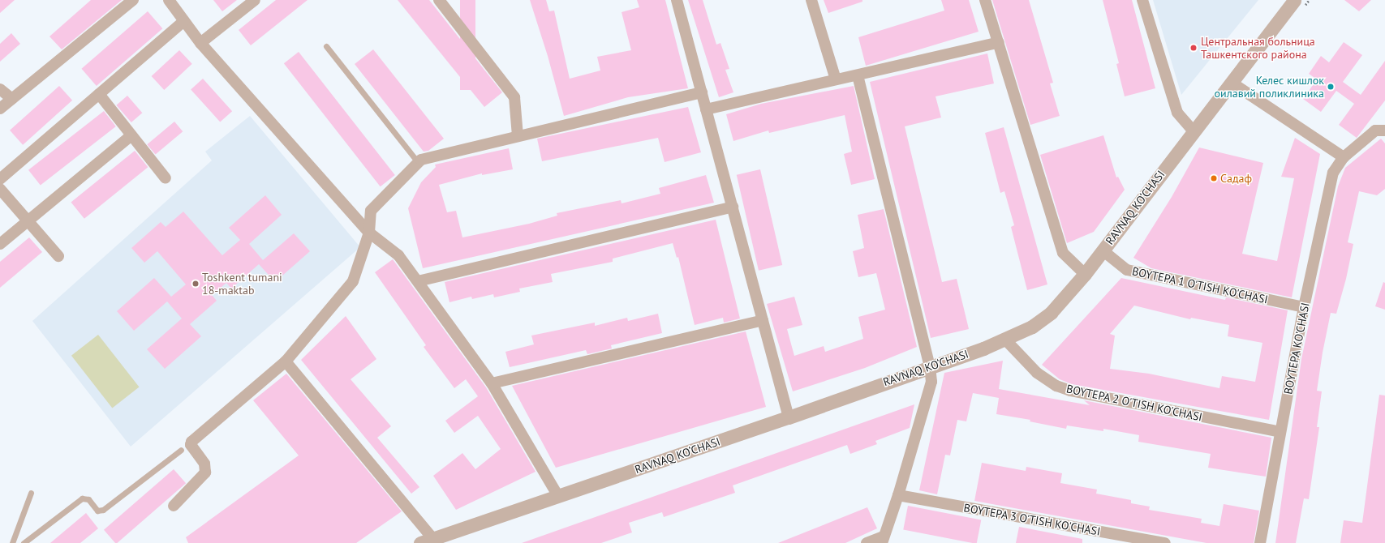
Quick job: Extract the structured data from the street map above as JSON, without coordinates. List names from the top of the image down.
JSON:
{
  "streets": {
    "street": [
      "RAVNAQ KO‘CHASI",
      "BOYTEPA 1 O'TISH KO'CHASI",
      "BOYTEPA KO'CHASI",
      "BOYTEPA 2 O'TISH KO'CHASI",
      "BOYTEPA 3 O'TISH KO'CHASI"
    ]
  },
  "crossings": [
    ["RAVNAQ KO‘CHASI", "BOYTEPA 1 O'TISH KO'CHASI"],
    ["RAVNAQ KO‘CHASI", "BOYTEPA 2 O'TISH KO'CHASI"],
    ["BOYTEPA 1 O'TISH KO'CHASI", "BOYTEPA KO'CHASI"],
    ["BOYTEPA KO'CHASI", "BOYTEPA 2 O'TISH KO'CHASI"]
  ],
  "places": [
    "Центральная больница Ташкентского района",
    "Келес кишлок оилавий поликлиника",
    "Садаф",
    "Toshkent tumani 18-maktab"
  ]
}
